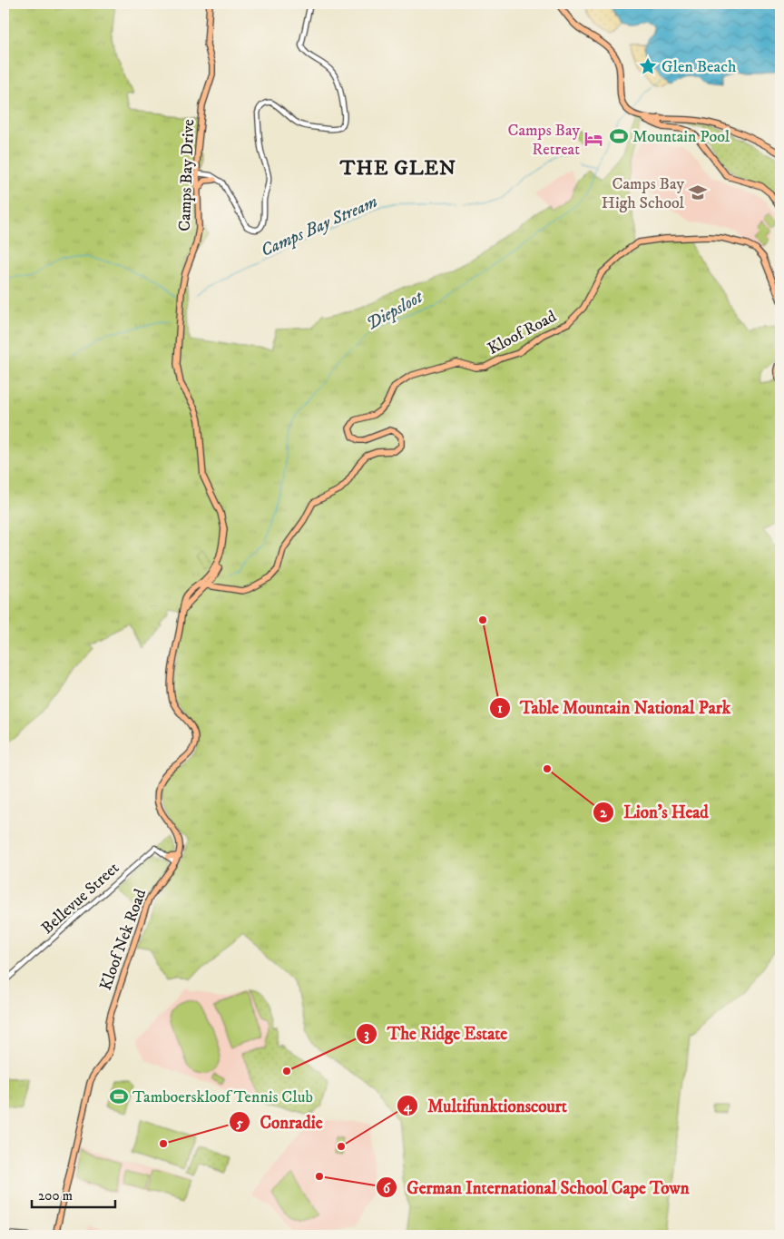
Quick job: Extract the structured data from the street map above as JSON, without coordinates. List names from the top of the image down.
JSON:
{
  "streets": {
    "main road": ["Camps Bay Drive", "Kloof Road", "Kloof Nek Road"],
    "street": ["Bellevue Street"]
  },
  "crossings": [
    ["Camps Bay Drive", "Kloof Road"],
    ["Bellevue Street", "Kloof Nek Road"]
  ],
  "districts": ["THE GLEN"],
  "water": ["Camps Bay Stream", "Diepsloot"],
  "places": {
    "place": ["Glen Beach"],
    "sports": ["Mountain Pool", "Tamboerskloof Tennis Club"],
    "hotel": ["Camps Bay Retreat"],
    "school or university": ["Camps Bay High School"],
    "other": [
      "Table Mountain National Park",
      "Lion's Head",
      "The Ridge Estate",
      "Conradie",
      "Multifunktionscourt",
      "German International School Cape Town"
    ]
  },
  "scale_bar": "200 m"
}
